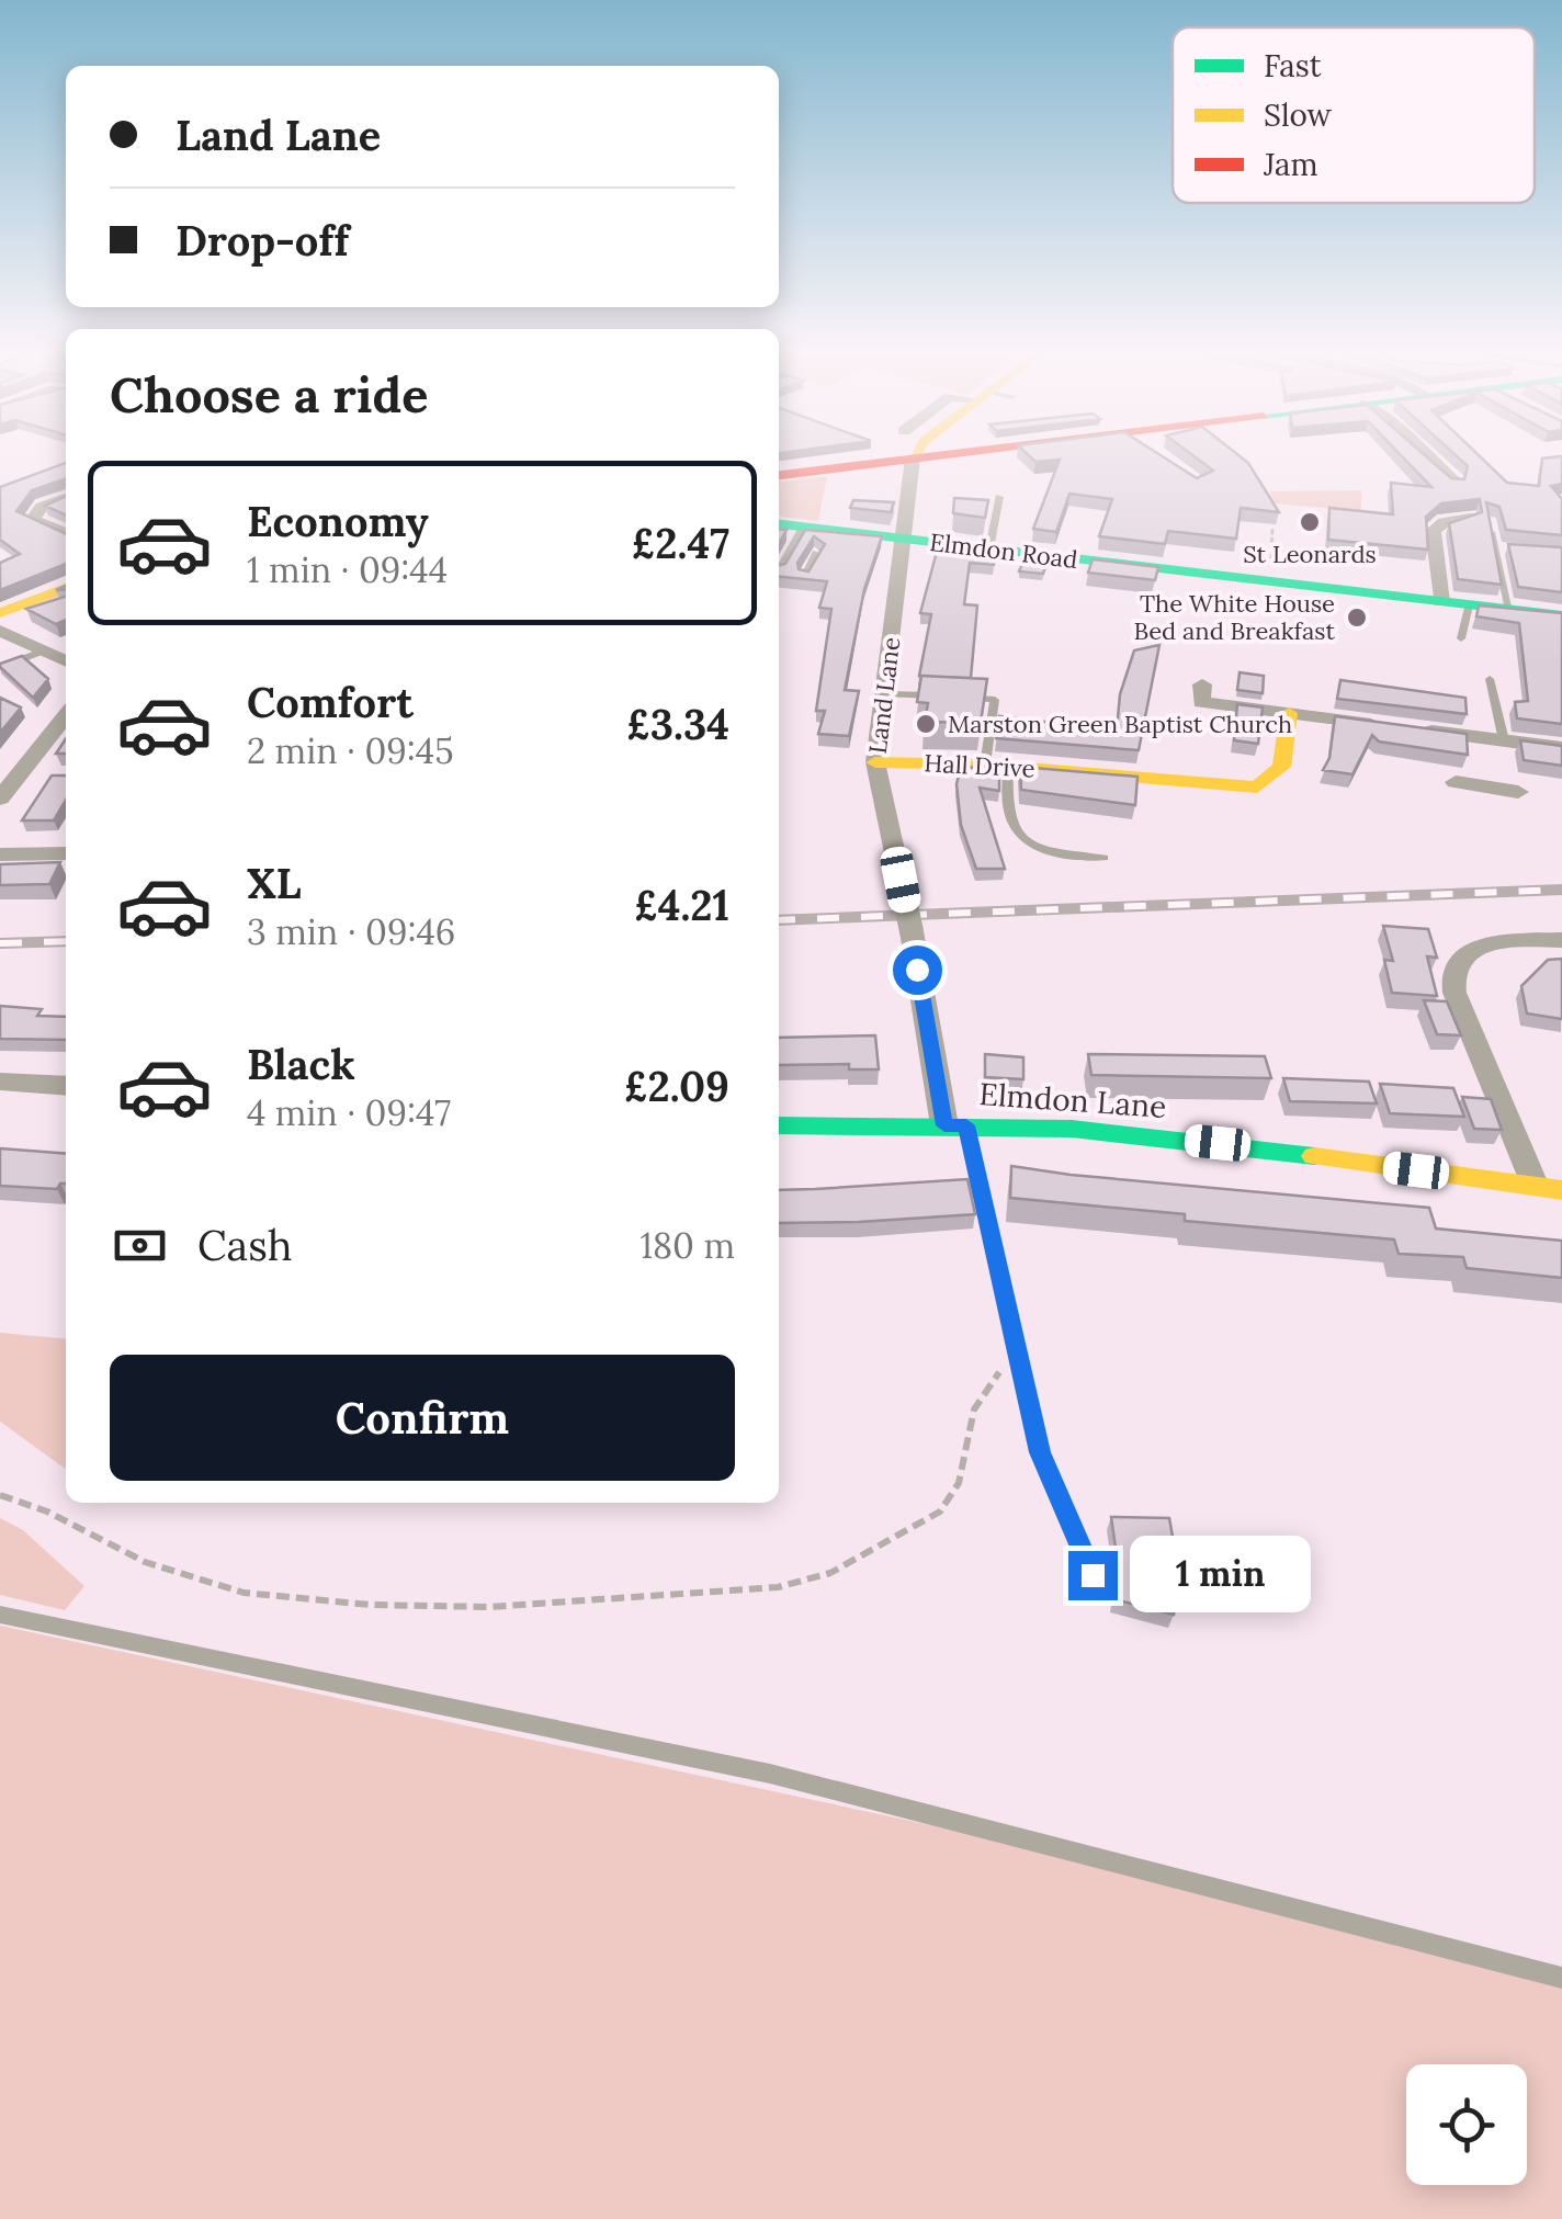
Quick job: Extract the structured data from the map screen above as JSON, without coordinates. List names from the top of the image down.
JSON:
{
  "streets": {
    "street": [
      "Elmdon Road",
      "Land Lane",
      "Hall Drive",
      "Elmdon Lane"
    ]
  },
  "crossings": [
    ["Elmdon Road", "Land Lane"],
    ["Land Lane", "Hall Drive"],
    ["Land Lane", "Elmdon Lane"]
  ],
  "places": ["St Leonards", "The White House Bed and Breakfast", "Marston Green Baptist Church"],
  "legend": ["Fast", "Slow", "Jam"],
  "page": {
    "banner": ["Land Lane", "Drop-off"],
    "heading": "Choose a ride",
    "list": [
      {
        "name": "Economy",
        "note": "1 min · 09:44",
        "value": "£2.47"
      },
      {
        "name": "Comfort",
        "note": "2 min · 09:45",
        "value": "£3.34"
      },
      {
        "name": "XL",
        "note": "3 min · 09:46",
        "value": "£4.21"
      },
      {
        "name": "Black",
        "note": "4 min · 09:47",
        "value": "£2.09"
      }
    ],
    "pay": ["Cash", "180 m"],
    "buttons": "Confirm",
    "bubble": "1 min"
  }
}
